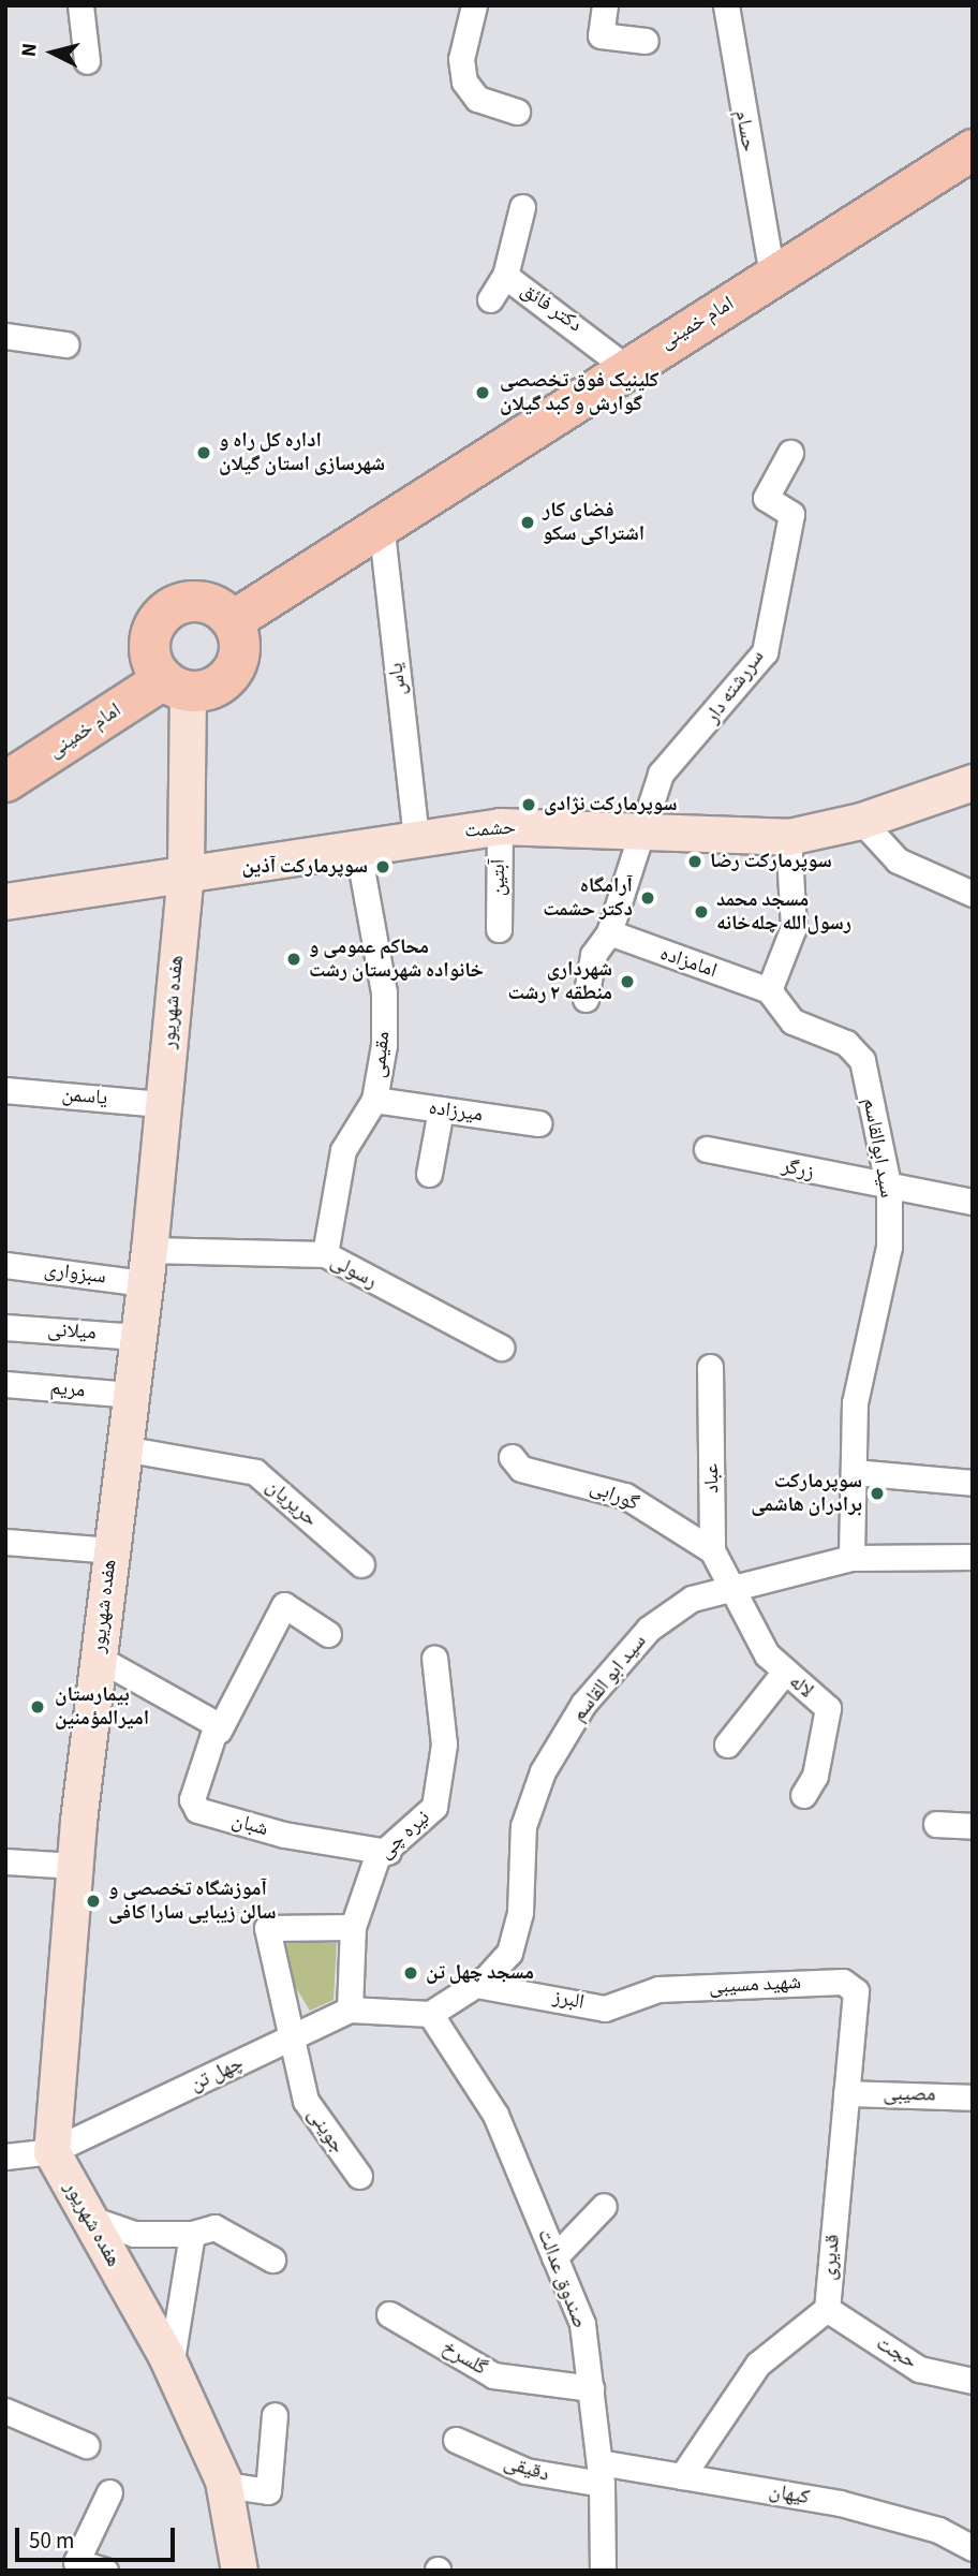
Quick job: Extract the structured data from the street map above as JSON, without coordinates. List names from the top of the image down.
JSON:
{
  "streets": {
    "main road": ["امام خمینی", "حشمت", "هفده شهریور"],
    "street": [
      "حسام",
      "دکتر فائق",
      "یاس",
      "سررشته دار",
      "آبتین",
      "امامزاده",
      "مقیمی",
      "یاسمن",
      "میرزاده",
      "سید ابوالقاسم",
      "زرگر",
      "رسولی",
      "سبزواری",
      "میلانی",
      "مریم",
      "عباد",
      "گورابی",
      "حریریان",
      "سید ابو القاسم",
      "لاله",
      "شبان",
      "نیره چی",
      "شهید مسیبی",
      "البرز",
      "چهل تن",
      "مصیبی",
      "جوینی",
      "قدیری",
      "صندوق عدالت",
      "حجت",
      "گلسرخ",
      "دقیقی",
      "کیهان"
    ]
  },
  "crossings": [
    ["دکتر فائق", "امام خمینی"],
    ["امام خمینی", "یاس"],
    ["امام خمینی", "هفده شهریور"],
    ["یاس", "حشمت"],
    ["سررشته دار", "حشمت"],
    ["حشمت", "آبتین"],
    ["حشمت", "هفده شهریور"],
    ["حشمت", "مقیمی"],
    ["امامزاده", "سید ابوالقاسم"],
    ["هفده شهریور", "یاسمن"],
    ["هفده شهریور", "رسولی"],
    ["هفده شهریور", "سبزواری"],
    ["هفده شهریور", "میلانی"],
    ["هفده شهریور", "مریم"],
    ["هفده شهریور", "حریریان"],
    ["هفده شهریور", "چهل تن"],
    ["مقیمی", "میرزاده"],
    ["مقیمی", "رسولی"],
    ["سید ابوالقاسم", "زرگر"],
    ["سید ابوالقاسم", "سید ابو القاسم"],
    ["رسولی", "سبزواری"],
    ["عباد", "گورابی"],
    ["عباد", "سید ابو القاسم"],
    ["عباد", "لاله"],
    ["سید ابو القاسم", "لاله"],
    ["سید ابو القاسم", "البرز"],
    ["سید ابو القاسم", "چهل تن"],
    ["سید ابو القاسم", "صندوق عدالت"],
    ["شبان", "نیره چی"],
    ["نیره چی", "چهل تن"],
    ["نیره چی", "جوینی"],
    ["شهید مسیبی", "البرز"],
    ["شهید مسیبی", "قدیری"],
    ["چهل تن", "جوینی"],
    ["چهل تن", "صندوق عدالت"],
    ["مصیبی", "قدیری"],
    ["قدیری", "حجت"],
    ["قدیری", "کیهان"],
    ["صندوق عدالت", "گلسرخ"],
    ["صندوق عدالت", "دقیقی"],
    ["صندوق عدالت", "کیهان"],
    ["دقیقی", "کیهان"]
  ],
  "places": [
    "کلینیک فوق تخصصی گوارش و کبد گیلان",
    "اداره کل راه و شهرسازی استان گیلان",
    "فضای کار اشتراکی سکو",
    "سوپرمارکت نژادی",
    "سوپرمارکت رضا",
    "سوپرمارکت آذین",
    "آرامگاه دکتر حشمت",
    "مسجد محمد رسول‌‌الله چله‌خانه",
    "محاکم عمومی و خانواده شهرستان رشت",
    "شهرداری منطقه ۲ رشت",
    "سوپرمارکت برادران هاشمی",
    "بیمارستان امیرالمؤمنین",
    "آموزشگاه تخصصی و سالن زیبایی سارا کافی",
    "مسجد چهل تن"
  ],
  "scale_bar": "50 m",
  "north": "left"
}
